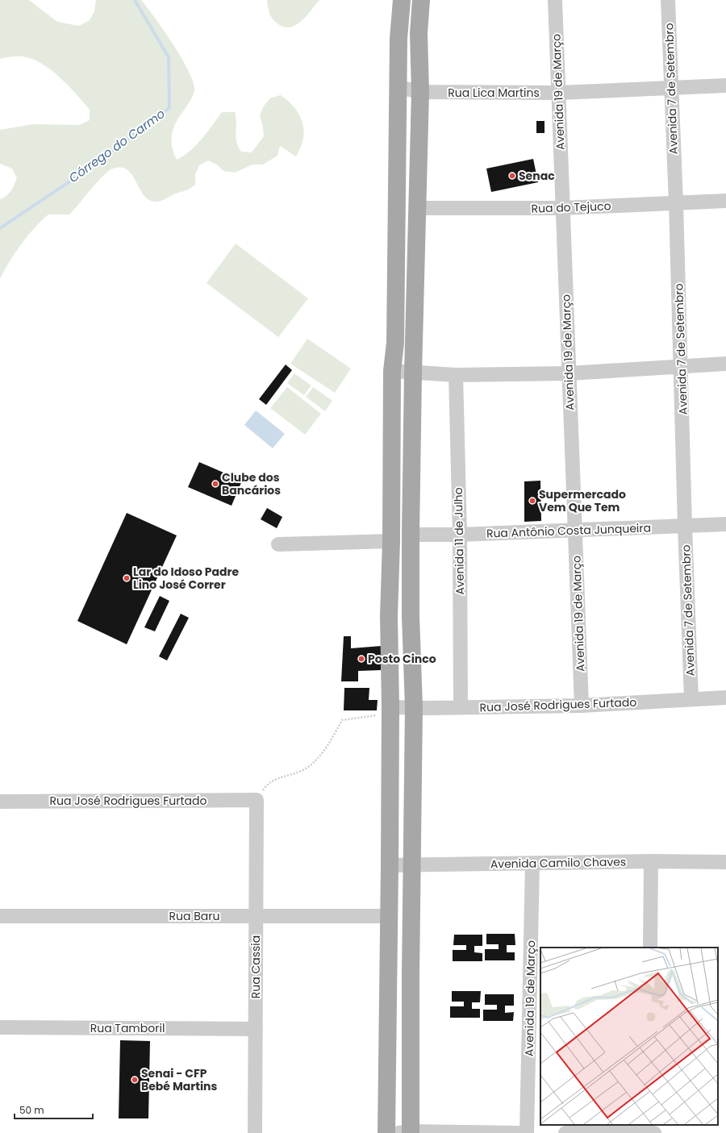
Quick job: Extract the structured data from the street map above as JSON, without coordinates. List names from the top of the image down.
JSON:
{
  "streets": {
    "street": [
      "Avenida 7 de Setembro",
      "Avenida 19 de Março",
      "Rua Lica Martins",
      "Rua do Tejuco",
      "Rua Antônio Costa Junqueira",
      "Avenida 11 de Julho",
      "Rua José Rodrigues Furtado",
      "Avenida Camilo Chaves",
      "Rua Baru",
      "Rua Cassia",
      "Rua Tamboril"
    ]
  },
  "crossings": [
    ["Avenida 7 de Setembro", "Rua Lica Martins"],
    ["Avenida 7 de Setembro", "Rua do Tejuco"],
    ["Avenida 7 de Setembro", "Rua Antônio Costa Junqueira"],
    ["Avenida 7 de Setembro", "Rua José Rodrigues Furtado"],
    ["Avenida 19 de Março", "Rua Lica Martins"],
    ["Avenida 19 de Março", "Rua do Tejuco"],
    ["Avenida 19 de Março", "Rua Antônio Costa Junqueira"],
    ["Avenida 19 de Março", "Rua José Rodrigues Furtado"],
    ["Avenida 19 de Março", "Avenida Camilo Chaves"],
    ["Rua Antônio Costa Junqueira", "Avenida 11 de Julho"],
    ["Avenida 11 de Julho", "Rua José Rodrigues Furtado"],
    ["Rua José Rodrigues Furtado", "Rua Cassia"],
    ["Rua Baru", "Rua Cassia"],
    ["Rua Cassia", "Rua Tamboril"]
  ],
  "water": ["Córrego do Carmo"],
  "places": [
    "Senac",
    "Clube dos Bancários",
    "Supermercado Vem Que Tem",
    "Lar do Idoso Padre Lino José Correr",
    "Posto Cinco",
    "Senai - CFP Bebé Martins"
  ],
  "scale_bar": "50 m"
}
